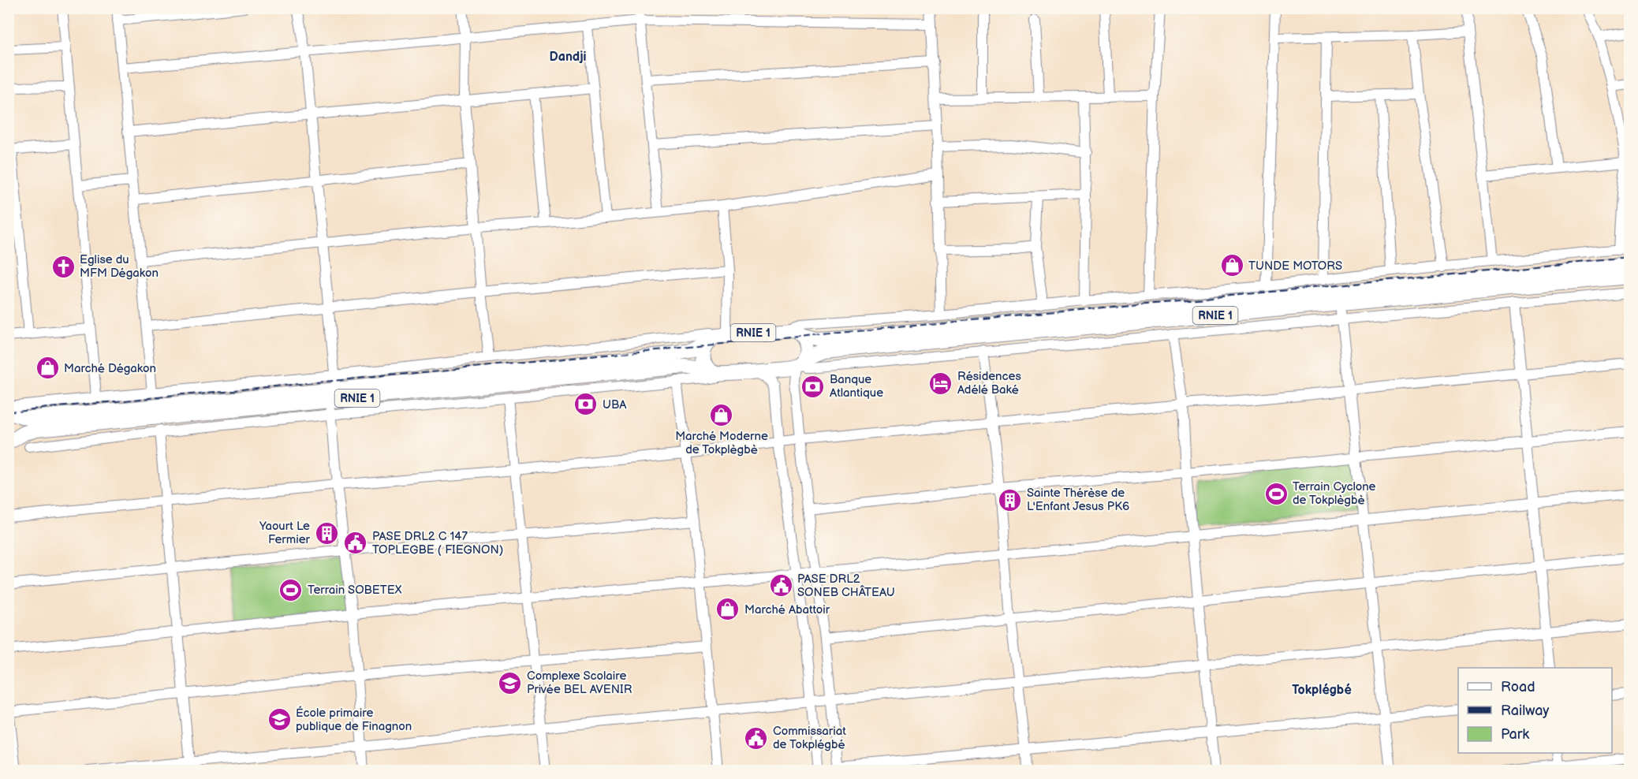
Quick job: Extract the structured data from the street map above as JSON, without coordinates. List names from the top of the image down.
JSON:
{
  "streets": {
    "highway": ["RNIE 1"]
  },
  "districts": ["Dandji", "Tokplégbé"],
  "places": {
    "shop": [
      "TUNDE MOTORS",
      "Marché Dégakon",
      "Marché Moderne de Tokplègbè",
      "Marché Abattoir"
    ],
    "church": ["Eglise du MFM Dégakon"],
    "hotel": ["Résidences Adélé Baké"],
    "bank": ["Banque Atlantique", "UBA"],
    "sports": ["Terrain Cyclone de Tokplègbè", "Terrain SOBETEX"],
    "building": ["Sainte Thérèse de L'Enfant Jesus PK6", "Yaourt Le Fermier"],
    "public building": ["PASE DRL2 C 147 TOPLEGBE ( FIEGNON)", "PASE DRL2 SONEB CHÂTEAU", "Commissariat de Tokplégbé"],
    "school or university": ["Complexe Scolaire Privée BEL AVENIR", "École primaire publique de Finagnon"]
  },
  "legend": ["Road", "Railway", "Park"]
}
